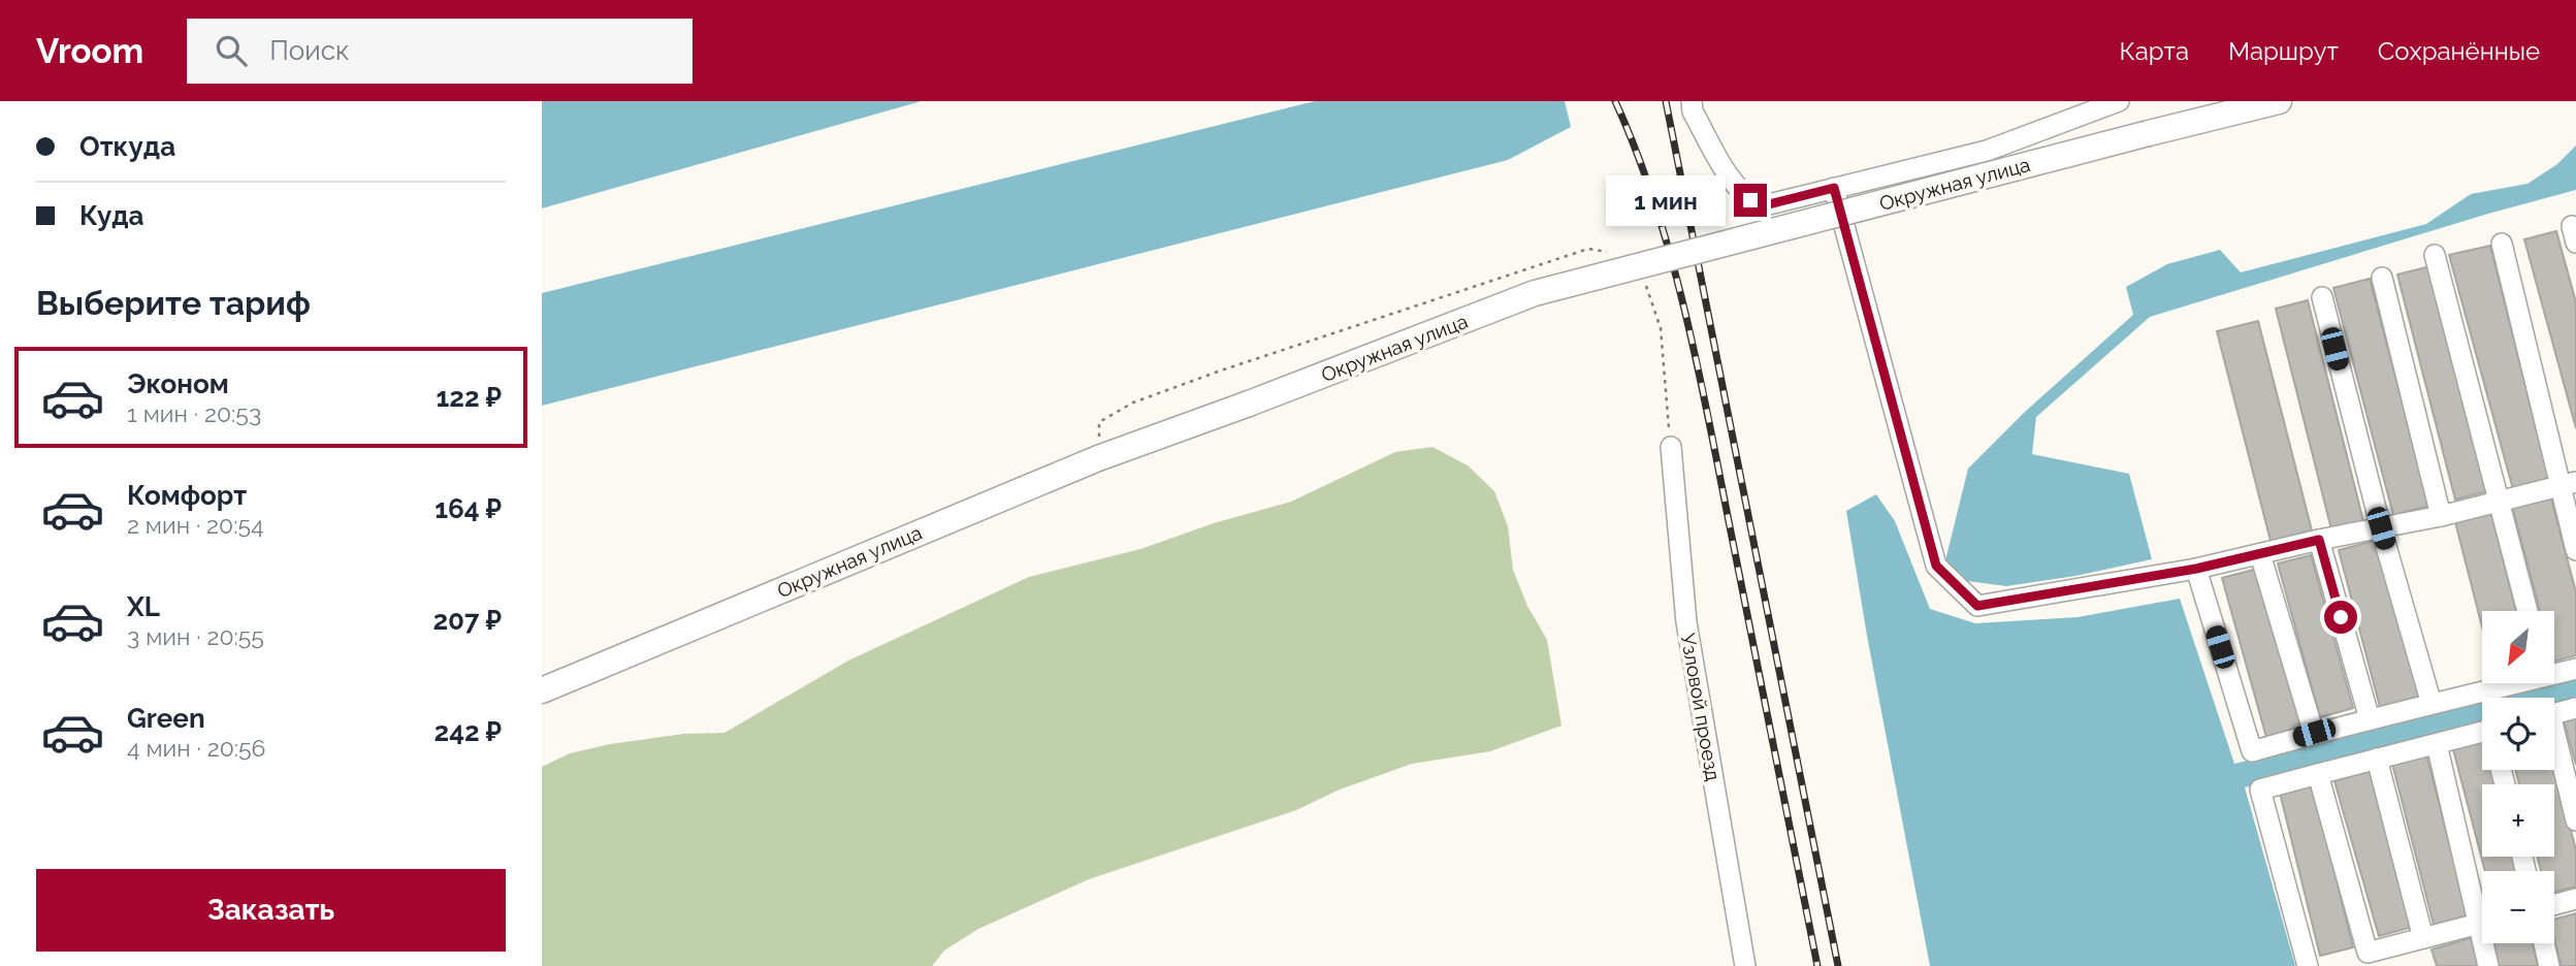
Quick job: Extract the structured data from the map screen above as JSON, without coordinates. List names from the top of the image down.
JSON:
{
  "streets": {
    "main road": ["Окружная улица"],
    "street": ["Узловой проезд"]
  },
  "north": "bottom left",
  "page": {
    "header": "Vroom",
    "search": "Поиск",
    "nav": ["Карта", "Маршрут", "Сохранённые"],
    "banner": ["Откуда", "Куда"],
    "bubble": "1 мин",
    "heading": "Выберите тариф",
    "list": [
      {
        "name": "Эконом",
        "note": "1 мин · 20:53",
        "value": "122 ₽"
      },
      {
        "name": "Комфорт",
        "note": "2 мин · 20:54",
        "value": "164 ₽"
      },
      {
        "name": "XL",
        "note": "3 мин · 20:55",
        "value": "207 ₽"
      },
      {
        "name": "Green",
        "note": "4 мин · 20:56",
        "value": "242 ₽"
      }
    ],
    "map_buttons": ["+", "−"],
    "buttons": "Заказать"
  }
}
